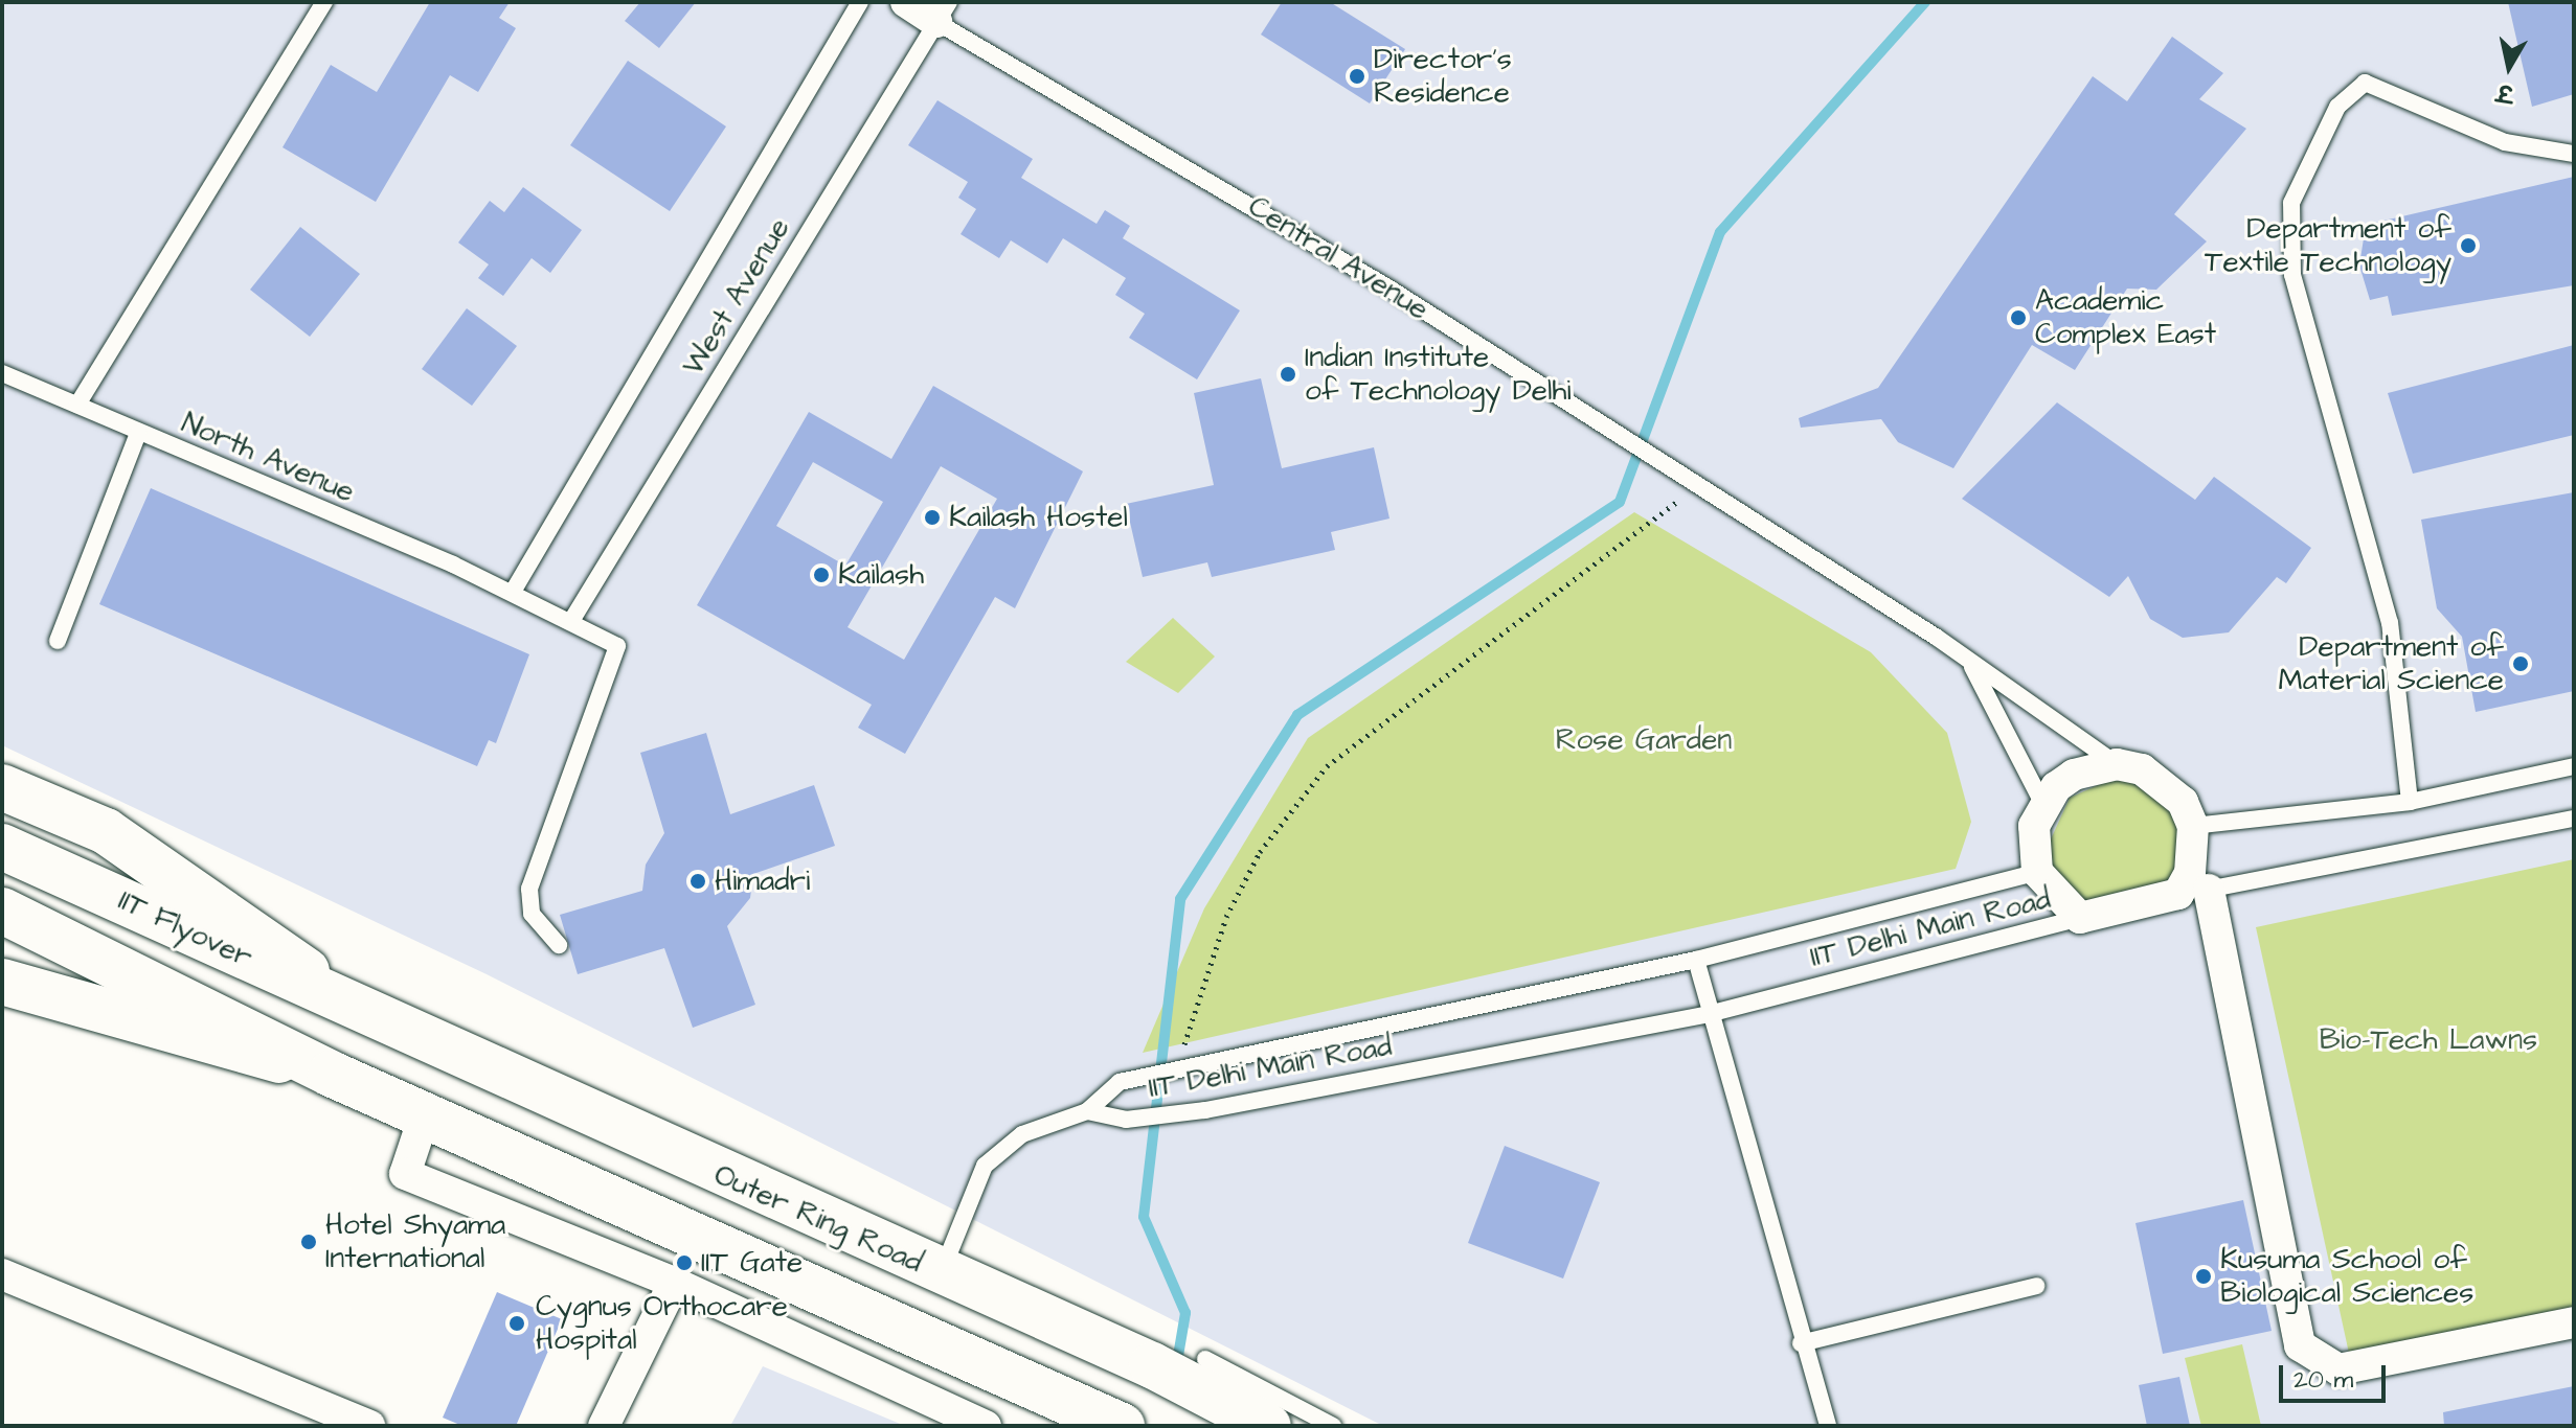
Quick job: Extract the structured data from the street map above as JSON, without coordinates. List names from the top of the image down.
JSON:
{
  "streets": {
    "main road": ["IIT Flyover", "Outer Ring Road"],
    "street": ["Central Avenue"],
    "lane": ["West Avenue", "North Avenue", "IIT Delhi Main Road"]
  },
  "crossings": [
    ["Central Avenue", "West Avenue"],
    ["Central Avenue", "IIT Delhi Main Road"],
    ["West Avenue", "North Avenue"],
    ["IIT Flyover", "Outer Ring Road"]
  ],
  "parks": ["Rose Garden", "Bio-Tech Lawns"],
  "places": [
    "Director's Residence",
    "Department of Textile Technology",
    "Academic Complex East",
    "Indian Institute of Technology Delhi",
    "Kailash Hostel",
    "Kailash",
    "Department of Material Science",
    "Himadri",
    "Hotel Shyama International",
    "IIT Gate",
    "Kusuma School of Biological Sciences",
    "Cygnus Orthocare Hospital"
  ],
  "scale_bar": "20 m",
  "north": "bottom"
}
